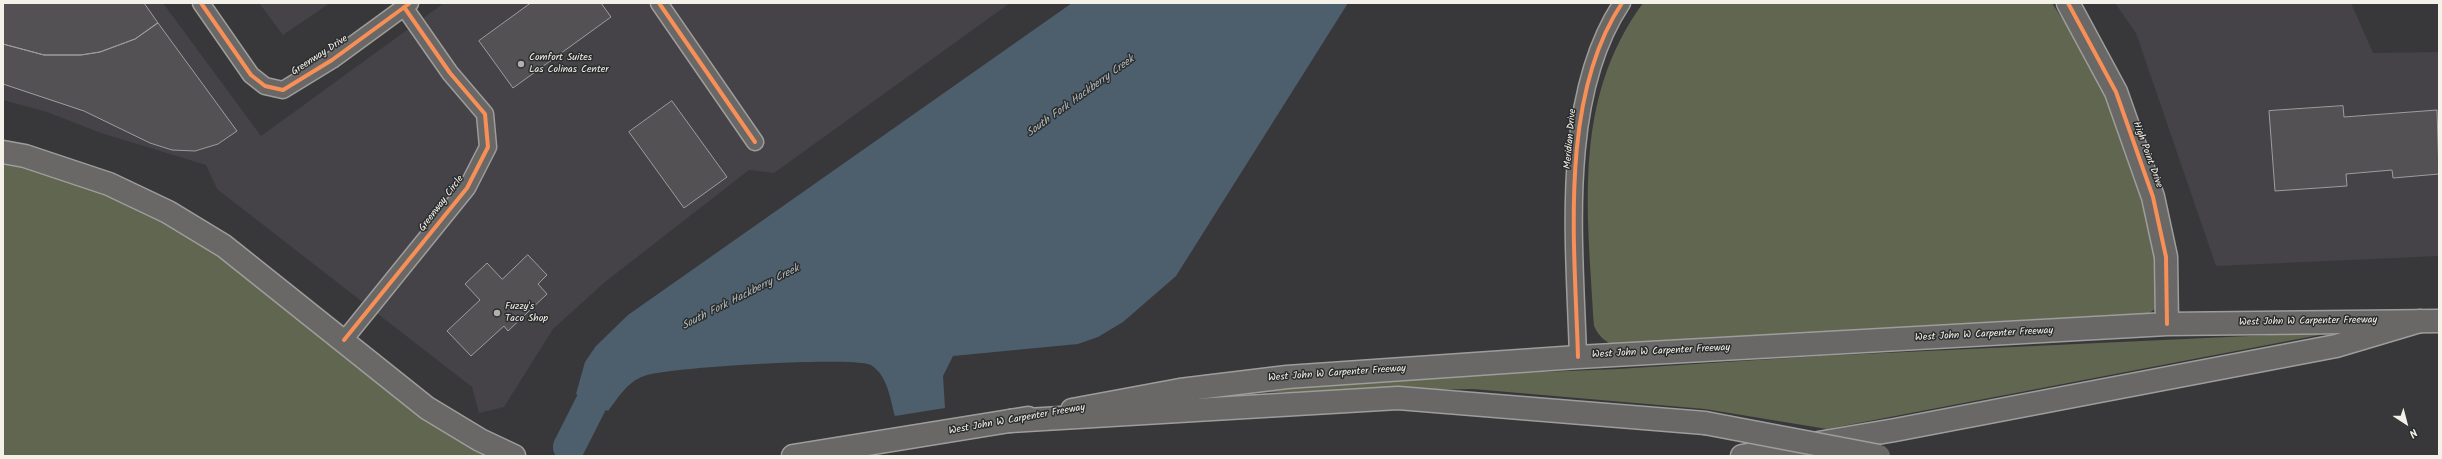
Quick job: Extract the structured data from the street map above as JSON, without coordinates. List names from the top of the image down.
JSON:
{
  "streets": {
    "main road": ["High Point Drive", "West John W Carpenter Freeway"],
    "street": ["Greenway Drive", "Meridian Drive", "Greenway Circle"]
  },
  "crossings": [
    ["Greenway Drive", "Greenway Circle"],
    ["Meridian Drive", "West John W Carpenter Freeway"],
    ["High Point Drive", "West John W Carpenter Freeway"]
  ],
  "water": ["South Fork Hackberry Creek"],
  "places": ["Comfort Suites Las Colinas Center", "Fuzzy's Taco Shop"],
  "north": "bottom right"
}
